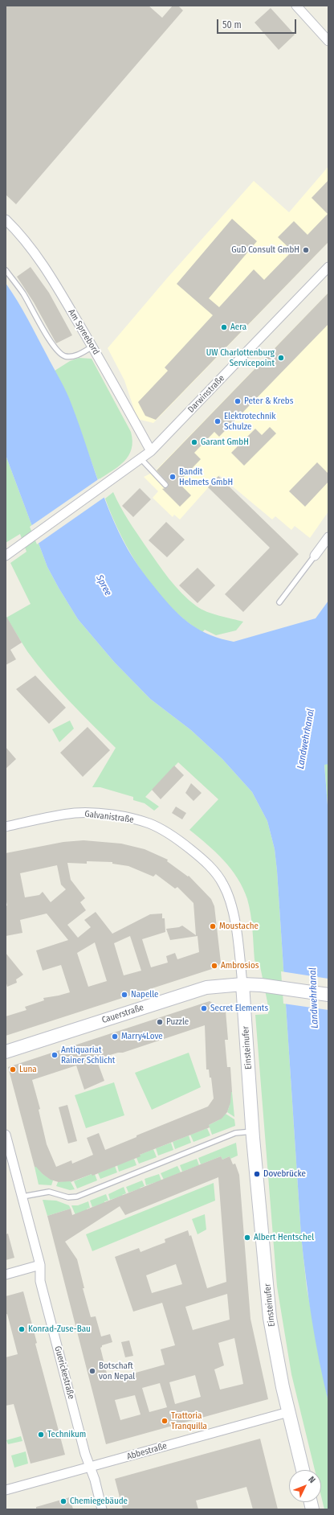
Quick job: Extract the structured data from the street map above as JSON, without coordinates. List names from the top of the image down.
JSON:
{
  "streets": {
    "street": [
      "Am Spreebord",
      "Darwinstraße",
      "Galvanistraße",
      "Cauerstraße",
      "Einsteinufer",
      "Guerickestraße",
      "Abbestraße"
    ]
  },
  "crossings": [
    ["Am Spreebord", "Darwinstraße"],
    ["Galvanistraße", "Cauerstraße"],
    ["Galvanistraße", "Einsteinufer"],
    ["Cauerstraße", "Einsteinufer"],
    ["Einsteinufer", "Abbestraße"],
    ["Guerickestraße", "Abbestraße"]
  ],
  "water": ["Spree", "Landwehrkanal"],
  "places": [
    "GuD Consult GmbH",
    "Aera",
    "UW Charlottenburg Servicepoint",
    "Peter & Krebs",
    "Elektrotechnik Schulze",
    "Garant GmbH",
    "Bandit Helmets GmbH",
    "Moustache",
    "Ambrosios",
    "Napelle",
    "Secret Elements",
    "Puzzle",
    "Marry4Love",
    "Antiquariat Rainer Schlicht",
    "Luna",
    "Dovebrücke",
    "Albert Hentschel",
    "Konrad-Zuse-Bau",
    "Botschaft von Nepal",
    "Trattoria Tranquilla",
    "Technikum",
    "Chemiegebäude"
  ],
  "scale_bar": "50 m",
  "north": "top right"
}
